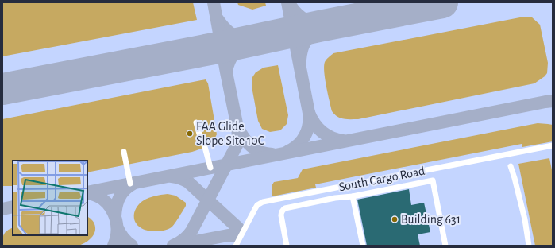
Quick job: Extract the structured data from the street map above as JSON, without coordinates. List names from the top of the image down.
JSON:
{
  "streets": {
    "street": ["South Cargo Road"]
  },
  "places": ["FAA Glide Slope Site 10C", "Building 631"]
}
